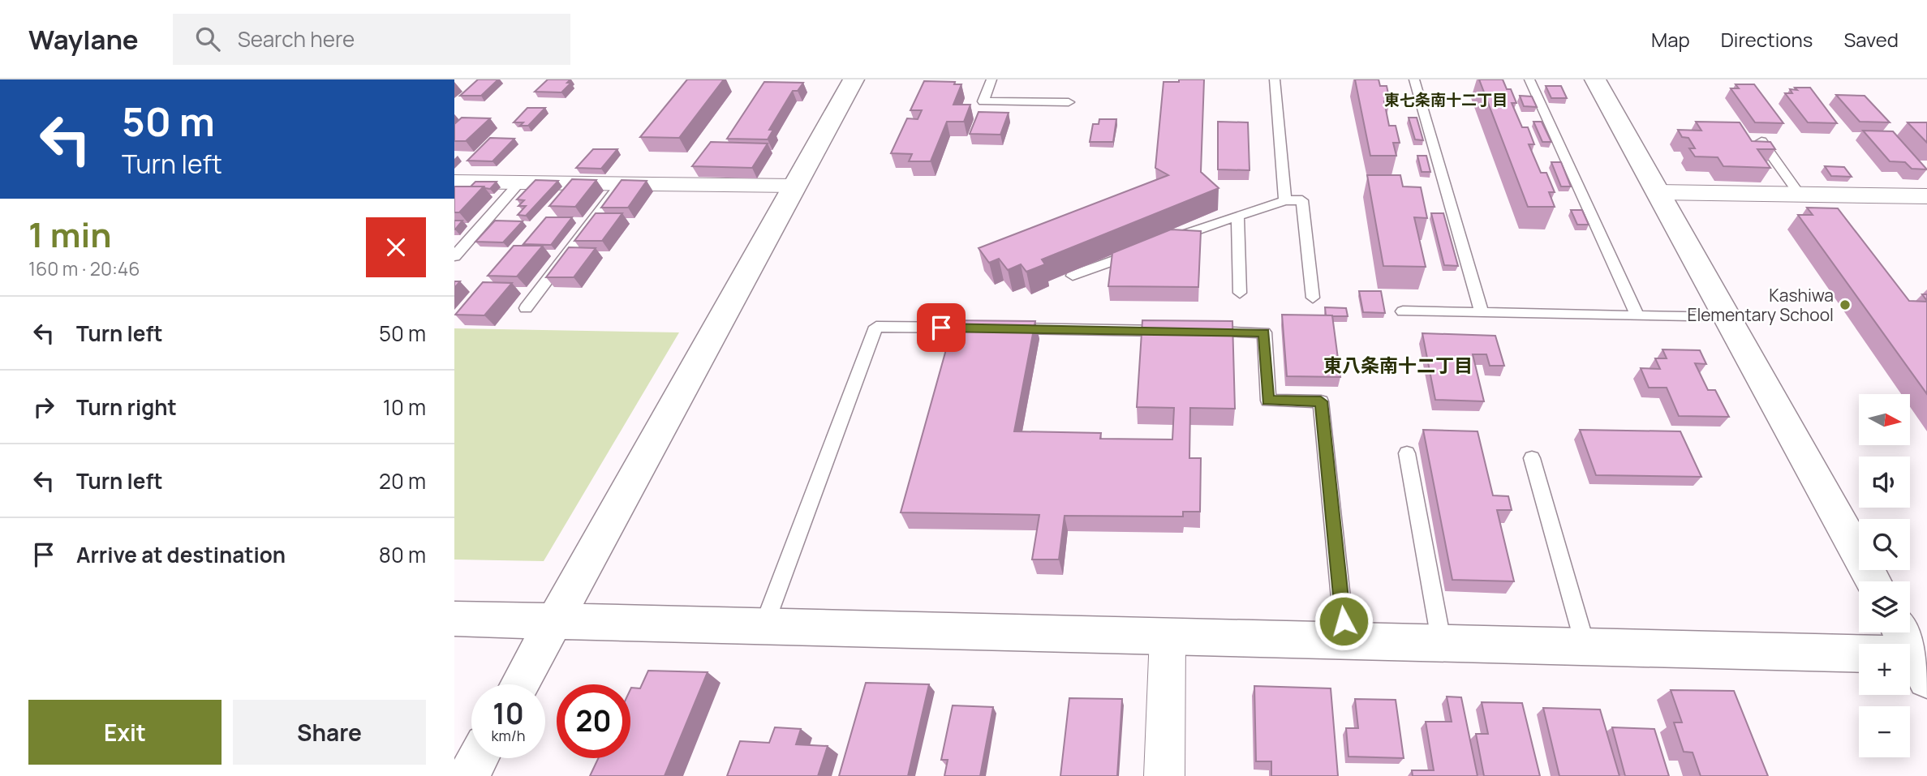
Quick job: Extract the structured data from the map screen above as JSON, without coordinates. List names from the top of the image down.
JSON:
{
  "districts": ["東七条南十二丁目", "東八条南十二丁目"],
  "places": ["Kashiwa Elementary School"],
  "north": "right",
  "page": {
    "header": "Waylane",
    "search": "Search here",
    "nav": ["Map", "Directions", "Saved"],
    "turn": ["50 m", "Turn left"],
    "heading": ["1 min", "160 m · 20:46"],
    "list": [
      {
        "name": "Turn left",
        "value": "50 m"
      },
      {
        "name": "Turn right",
        "value": "10 m"
      },
      {
        "name": "Turn left",
        "value": "20 m"
      },
      {
        "name": "Arrive at destination",
        "value": "80 m"
      }
    ],
    "map_buttons": ["+", "−"],
    "speed": "10 km/h",
    "limit": "20",
    "buttons": ["Exit", "Share"]
  }
}
